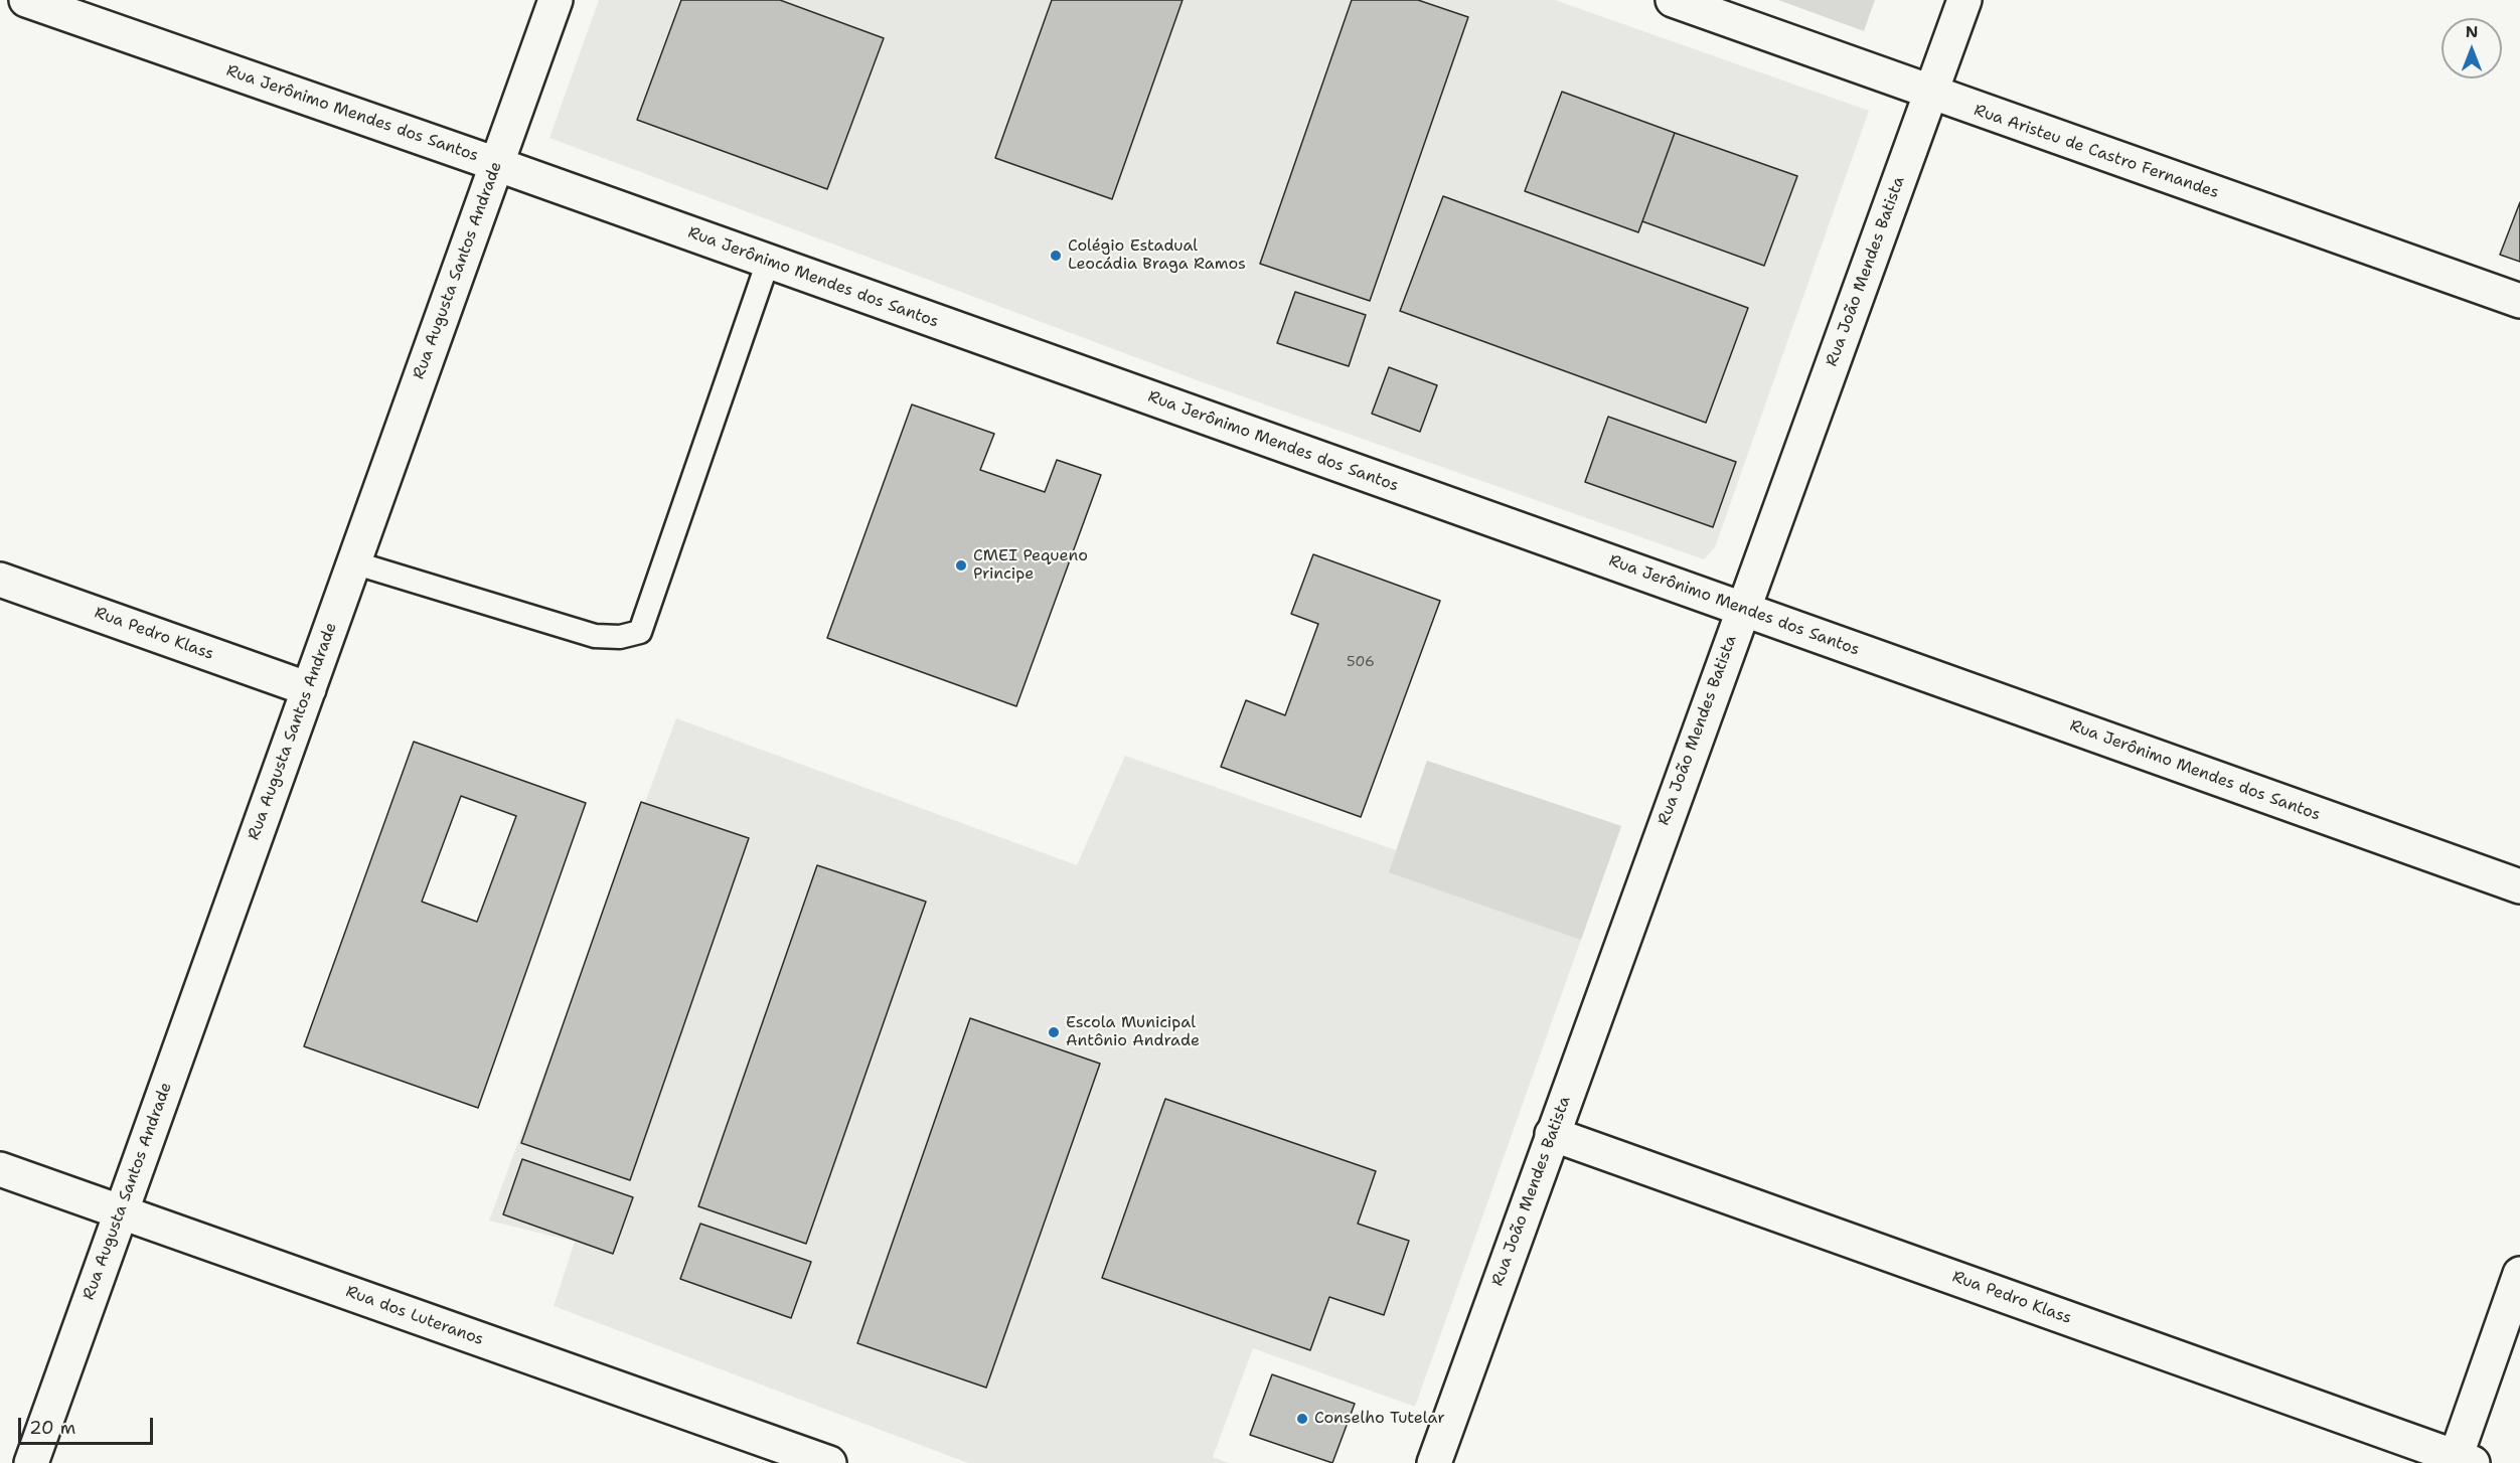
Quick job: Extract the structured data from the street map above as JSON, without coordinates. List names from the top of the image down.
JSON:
{
  "streets": {
    "street": [
      "Rua Jerônimo Mendes dos Santos",
      "Rua Aristeu de Castro Fernandes",
      "Rua Augusta Santos Andrade",
      "Rua João Mendes Batista",
      "Rua Pedro Klass",
      "Rua dos Luteranos"
    ]
  },
  "crossings": [
    ["Rua Jerônimo Mendes dos Santos", "Rua Augusta Santos Andrade"],
    ["Rua Jerônimo Mendes dos Santos", "Rua João Mendes Batista"],
    ["Rua Aristeu de Castro Fernandes", "Rua João Mendes Batista"],
    ["Rua Augusta Santos Andrade", "Rua Pedro Klass"],
    ["Rua Augusta Santos Andrade", "Rua dos Luteranos"],
    ["Rua João Mendes Batista", "Rua Pedro Klass"]
  ],
  "places": [
    "Colégio Estadual Leocádia Braga Ramos",
    "CMEI Pequeno Principe",
    "Escola Municipal Antônio Andrade",
    "Conselho Tutelar"
  ],
  "house_numbers": ["506"],
  "scale_bar": "20 m",
  "north": "top"
}
